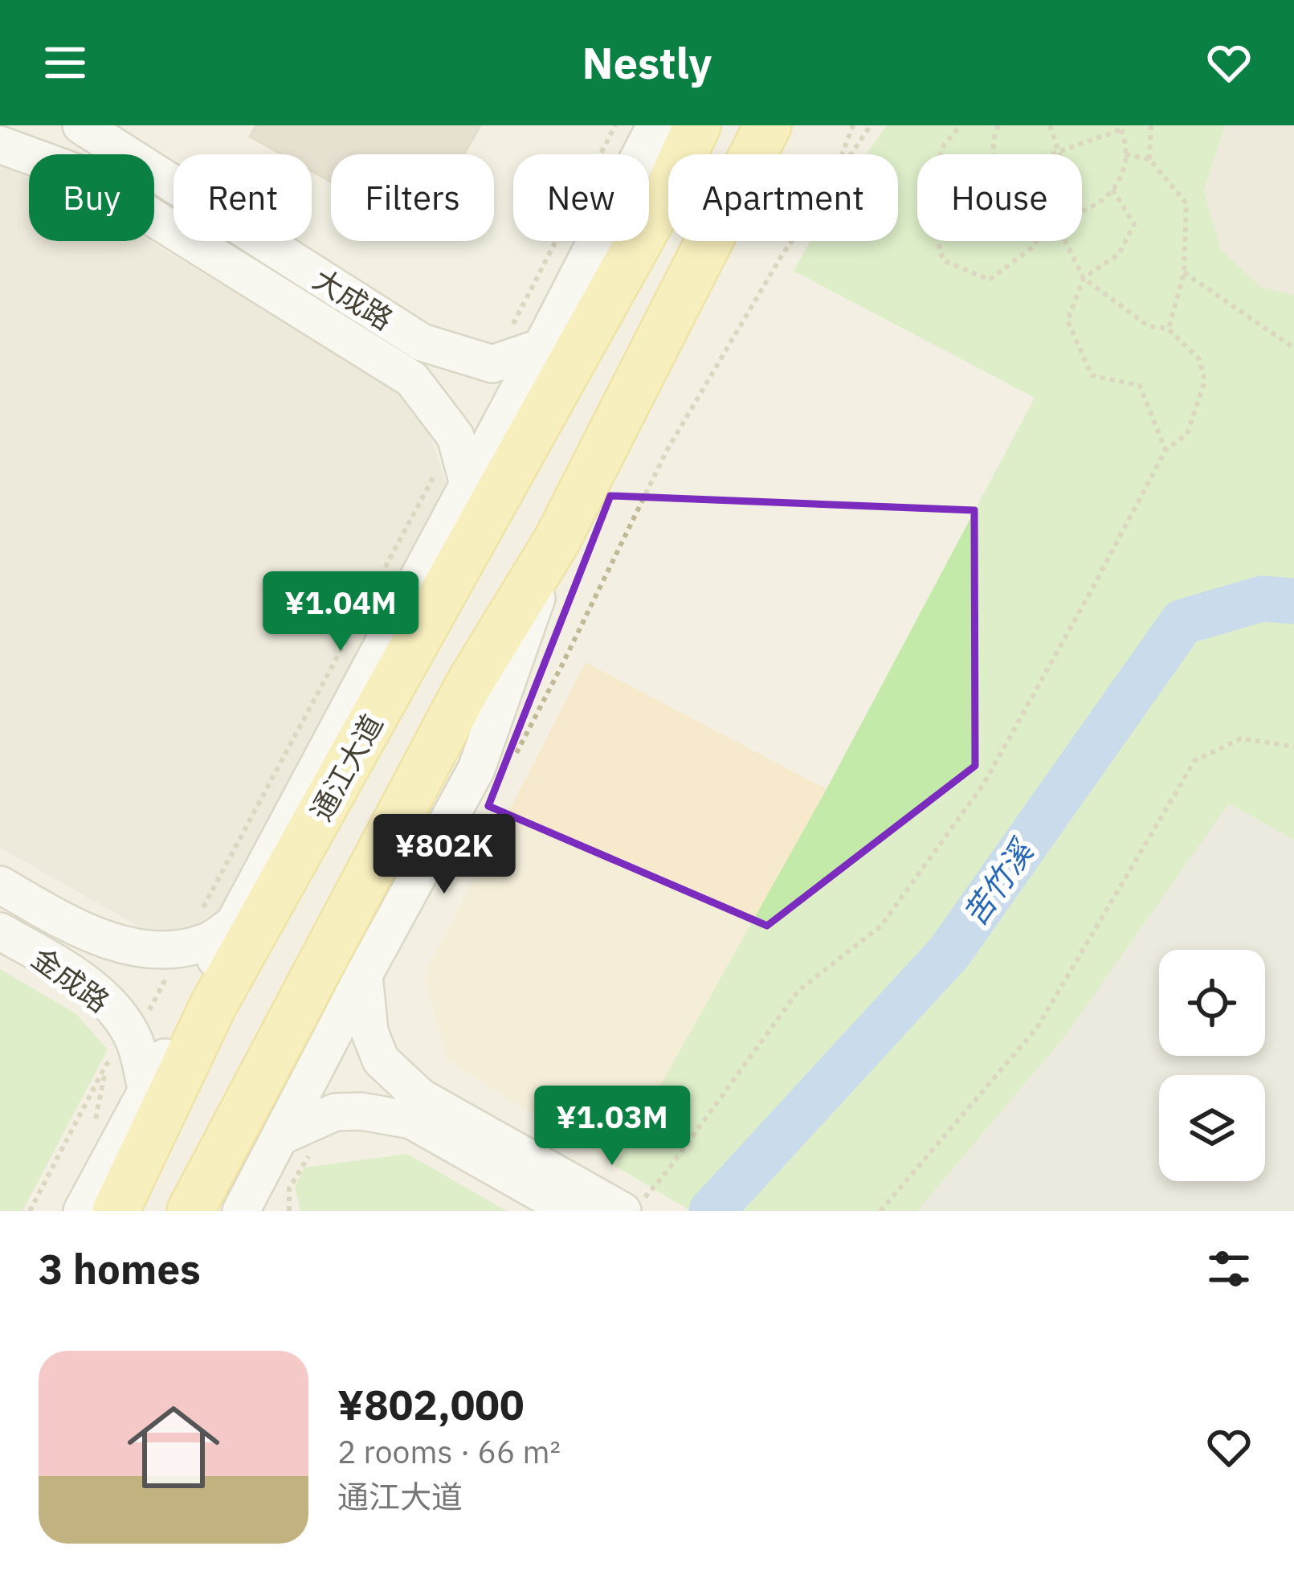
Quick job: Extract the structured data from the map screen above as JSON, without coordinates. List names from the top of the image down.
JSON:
{
  "streets": {
    "main road": ["通江大道"],
    "street": ["大成路", "金成路"]
  },
  "crossings": [
    ["大成路", "通江大道"],
    ["通江大道", "金成路"]
  ],
  "water": ["苦竹溪"],
  "page": {
    "header": "Nestly",
    "chip": [
      "Buy",
      "Rent",
      "Filters",
      "New",
      "Apartment",
      "House"
    ],
    "price": ["¥1.04M", "¥802K", "¥1.03M"],
    "heading": "3 homes",
    "list": [
      {
        "name": "¥802,000",
        "note": "2 rooms · 66 m² · 通江大道"
      }
    ]
  }
}
